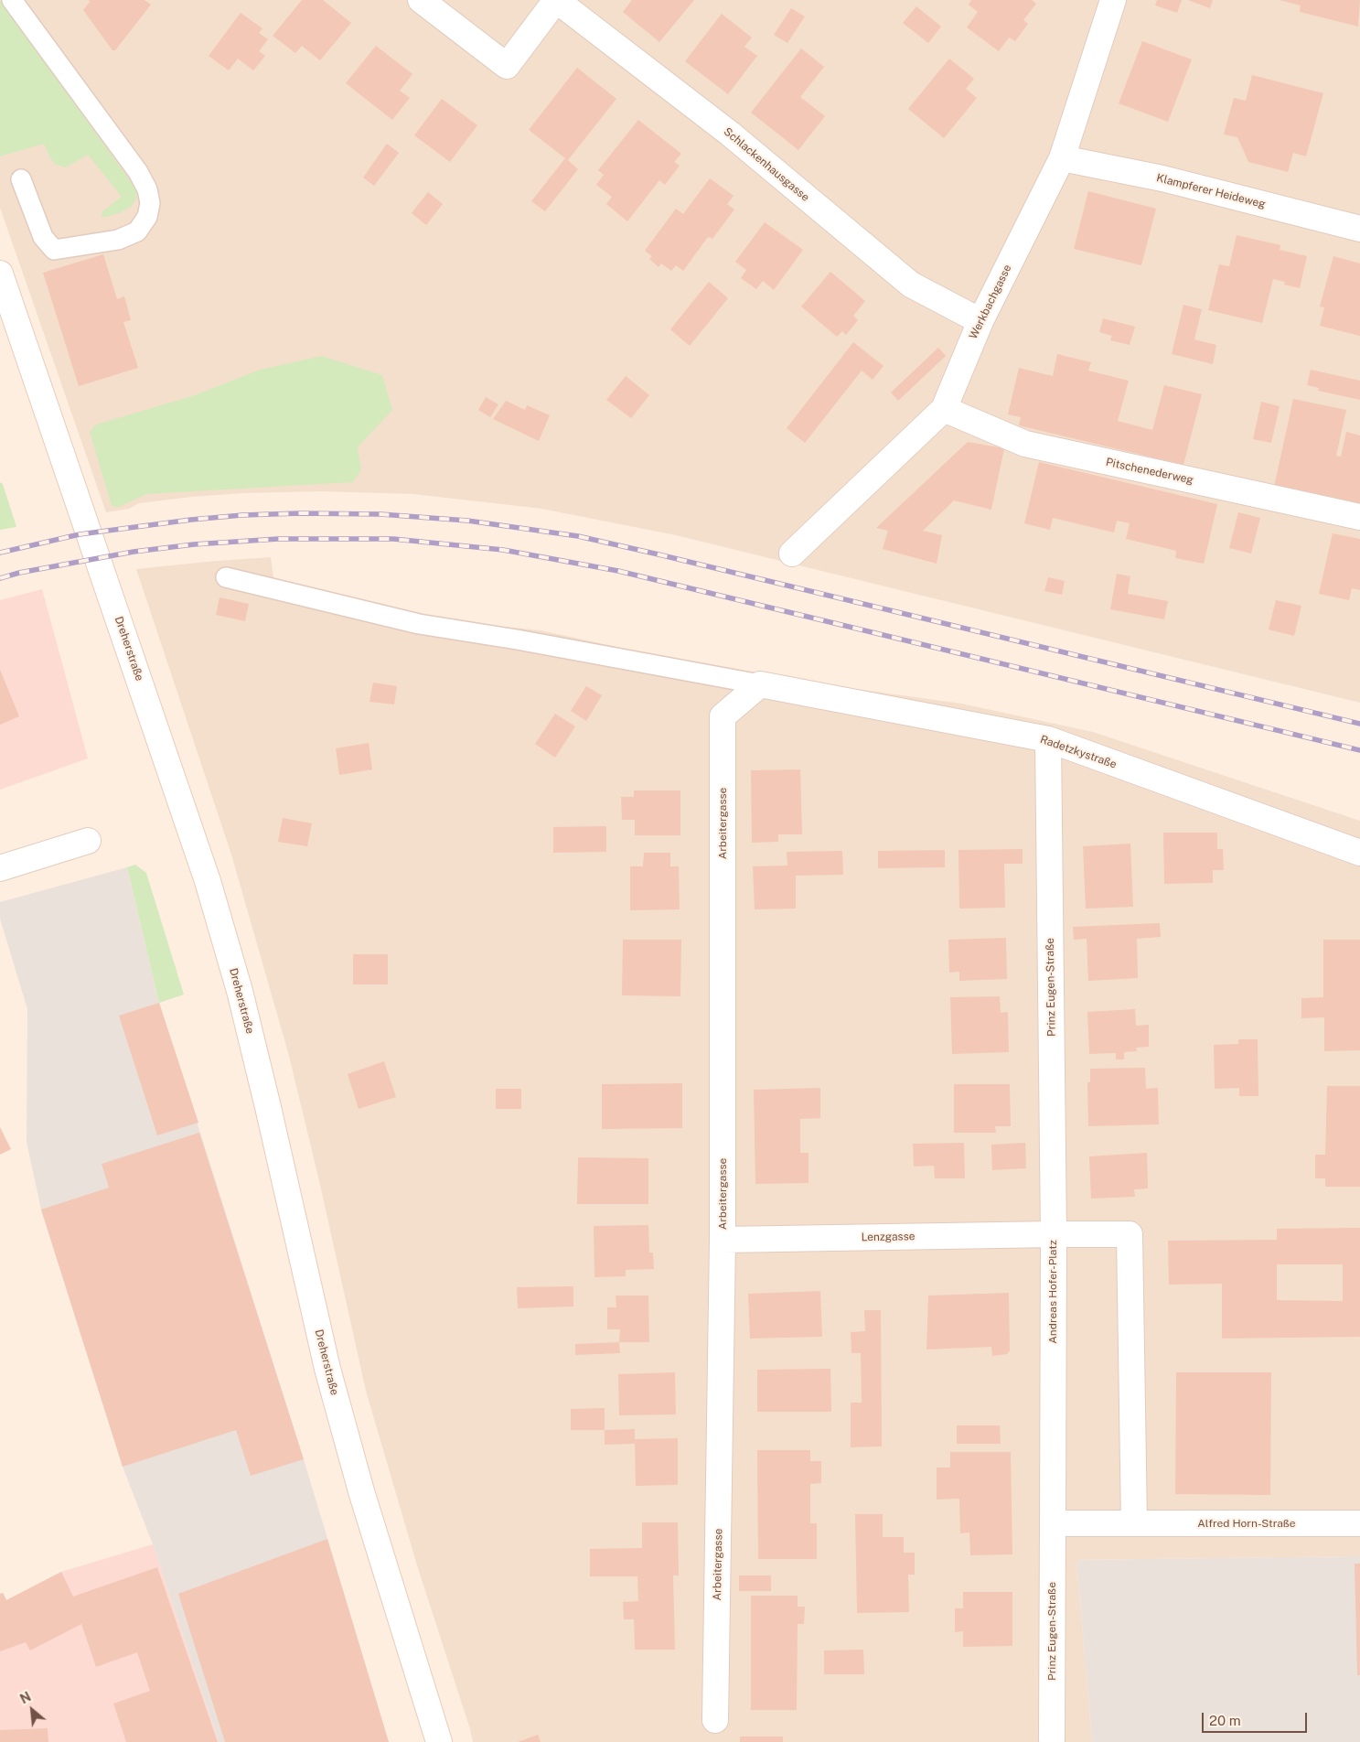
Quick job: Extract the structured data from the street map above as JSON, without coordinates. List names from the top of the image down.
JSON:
{
  "streets": {
    "street": [
      "Schlackenhausgasse",
      "Klampferer Heideweg",
      "Werkbachgasse",
      "Pitschenederweg",
      "Dreherstraße",
      "Radetzkystraße",
      "Arbeitergasse",
      "Prinz Eugen-Straße",
      "Lenzgasse",
      "Andreas Hofer-Platz",
      "Alfred Horn-Straße"
    ]
  },
  "crossings": [
    ["Schlackenhausgasse", "Werkbachgasse"],
    ["Klampferer Heideweg", "Werkbachgasse"],
    ["Werkbachgasse", "Pitschenederweg"],
    ["Radetzkystraße", "Arbeitergasse"],
    ["Radetzkystraße", "Prinz Eugen-Straße"],
    ["Arbeitergasse", "Lenzgasse"],
    ["Prinz Eugen-Straße", "Lenzgasse"],
    ["Prinz Eugen-Straße", "Andreas Hofer-Platz"],
    ["Lenzgasse", "Andreas Hofer-Platz"],
    ["Andreas Hofer-Platz", "Alfred Horn-Straße"]
  ],
  "scale_bar": "20 m",
  "north": "top left"
}
